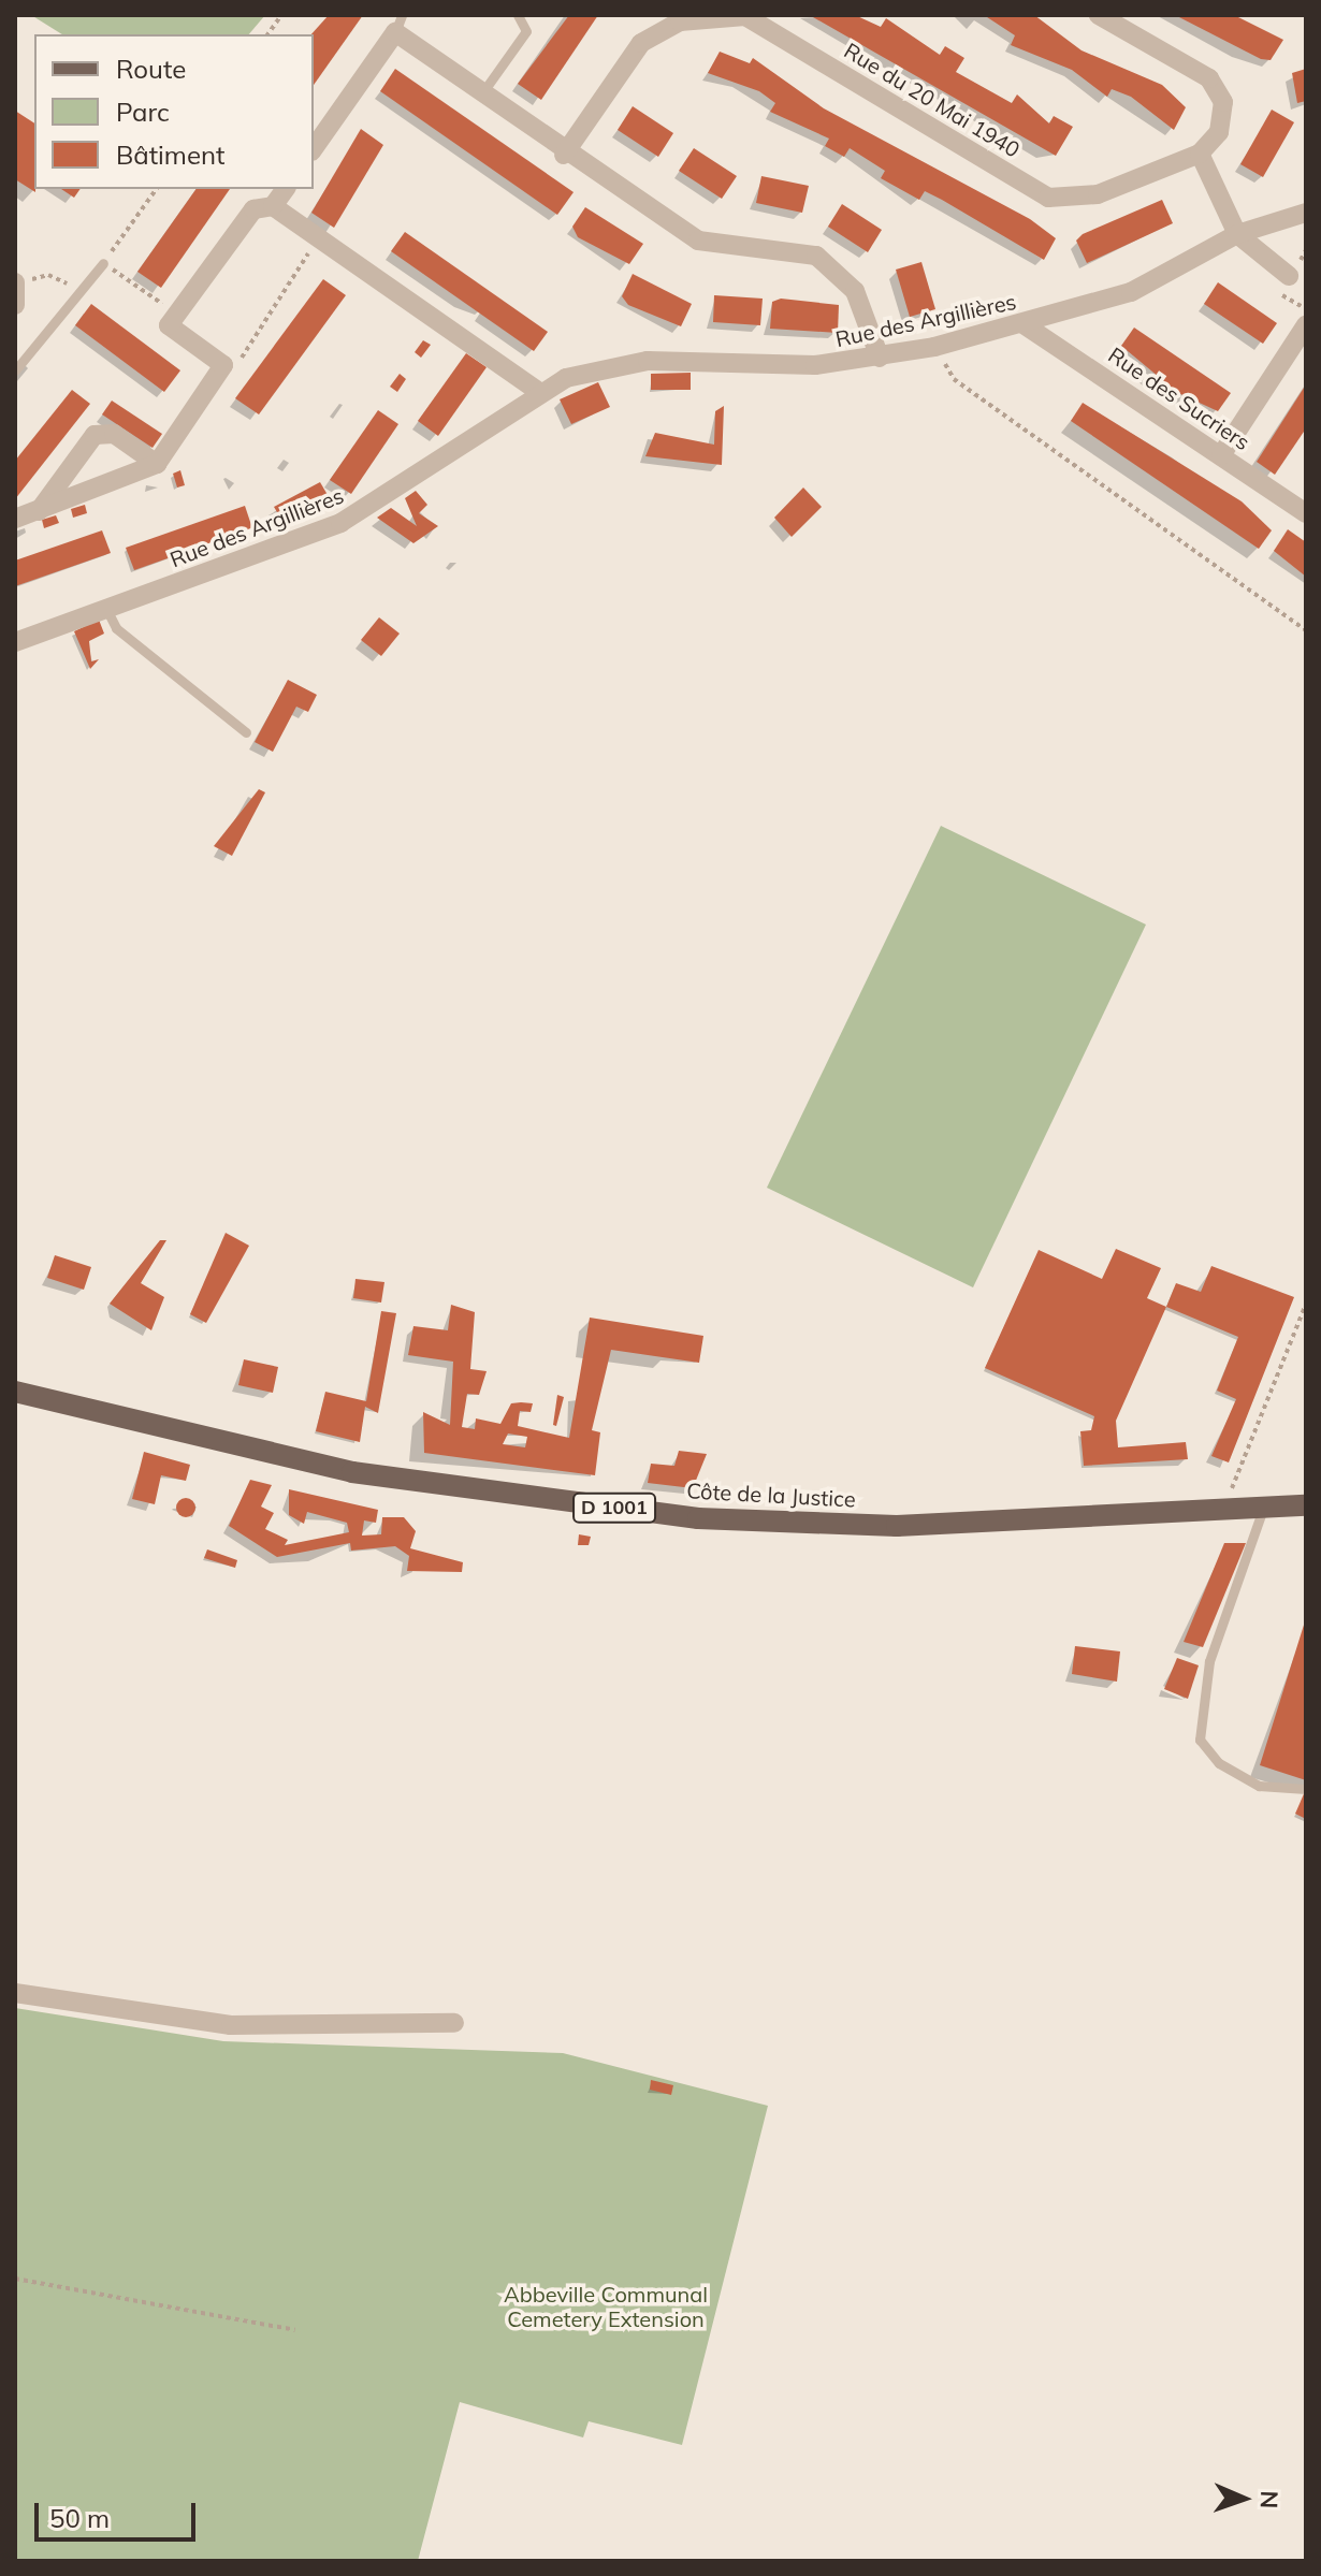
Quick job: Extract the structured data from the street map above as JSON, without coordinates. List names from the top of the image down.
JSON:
{
  "streets": {
    "main road": ["Côte de la Justice", "D 1001"],
    "street": ["Rue du 20 Mai 1940", "Rue des Argillières", "Rue des Sucriers"]
  },
  "crossings": [
    ["Rue des Argillières", "Rue des Sucriers"]
  ],
  "parks": ["Abbeville Communal Cemetery Extension"],
  "legend": ["Route", "Parc", "Bâtiment"],
  "scale_bar": "50 m",
  "north": "right"
}
